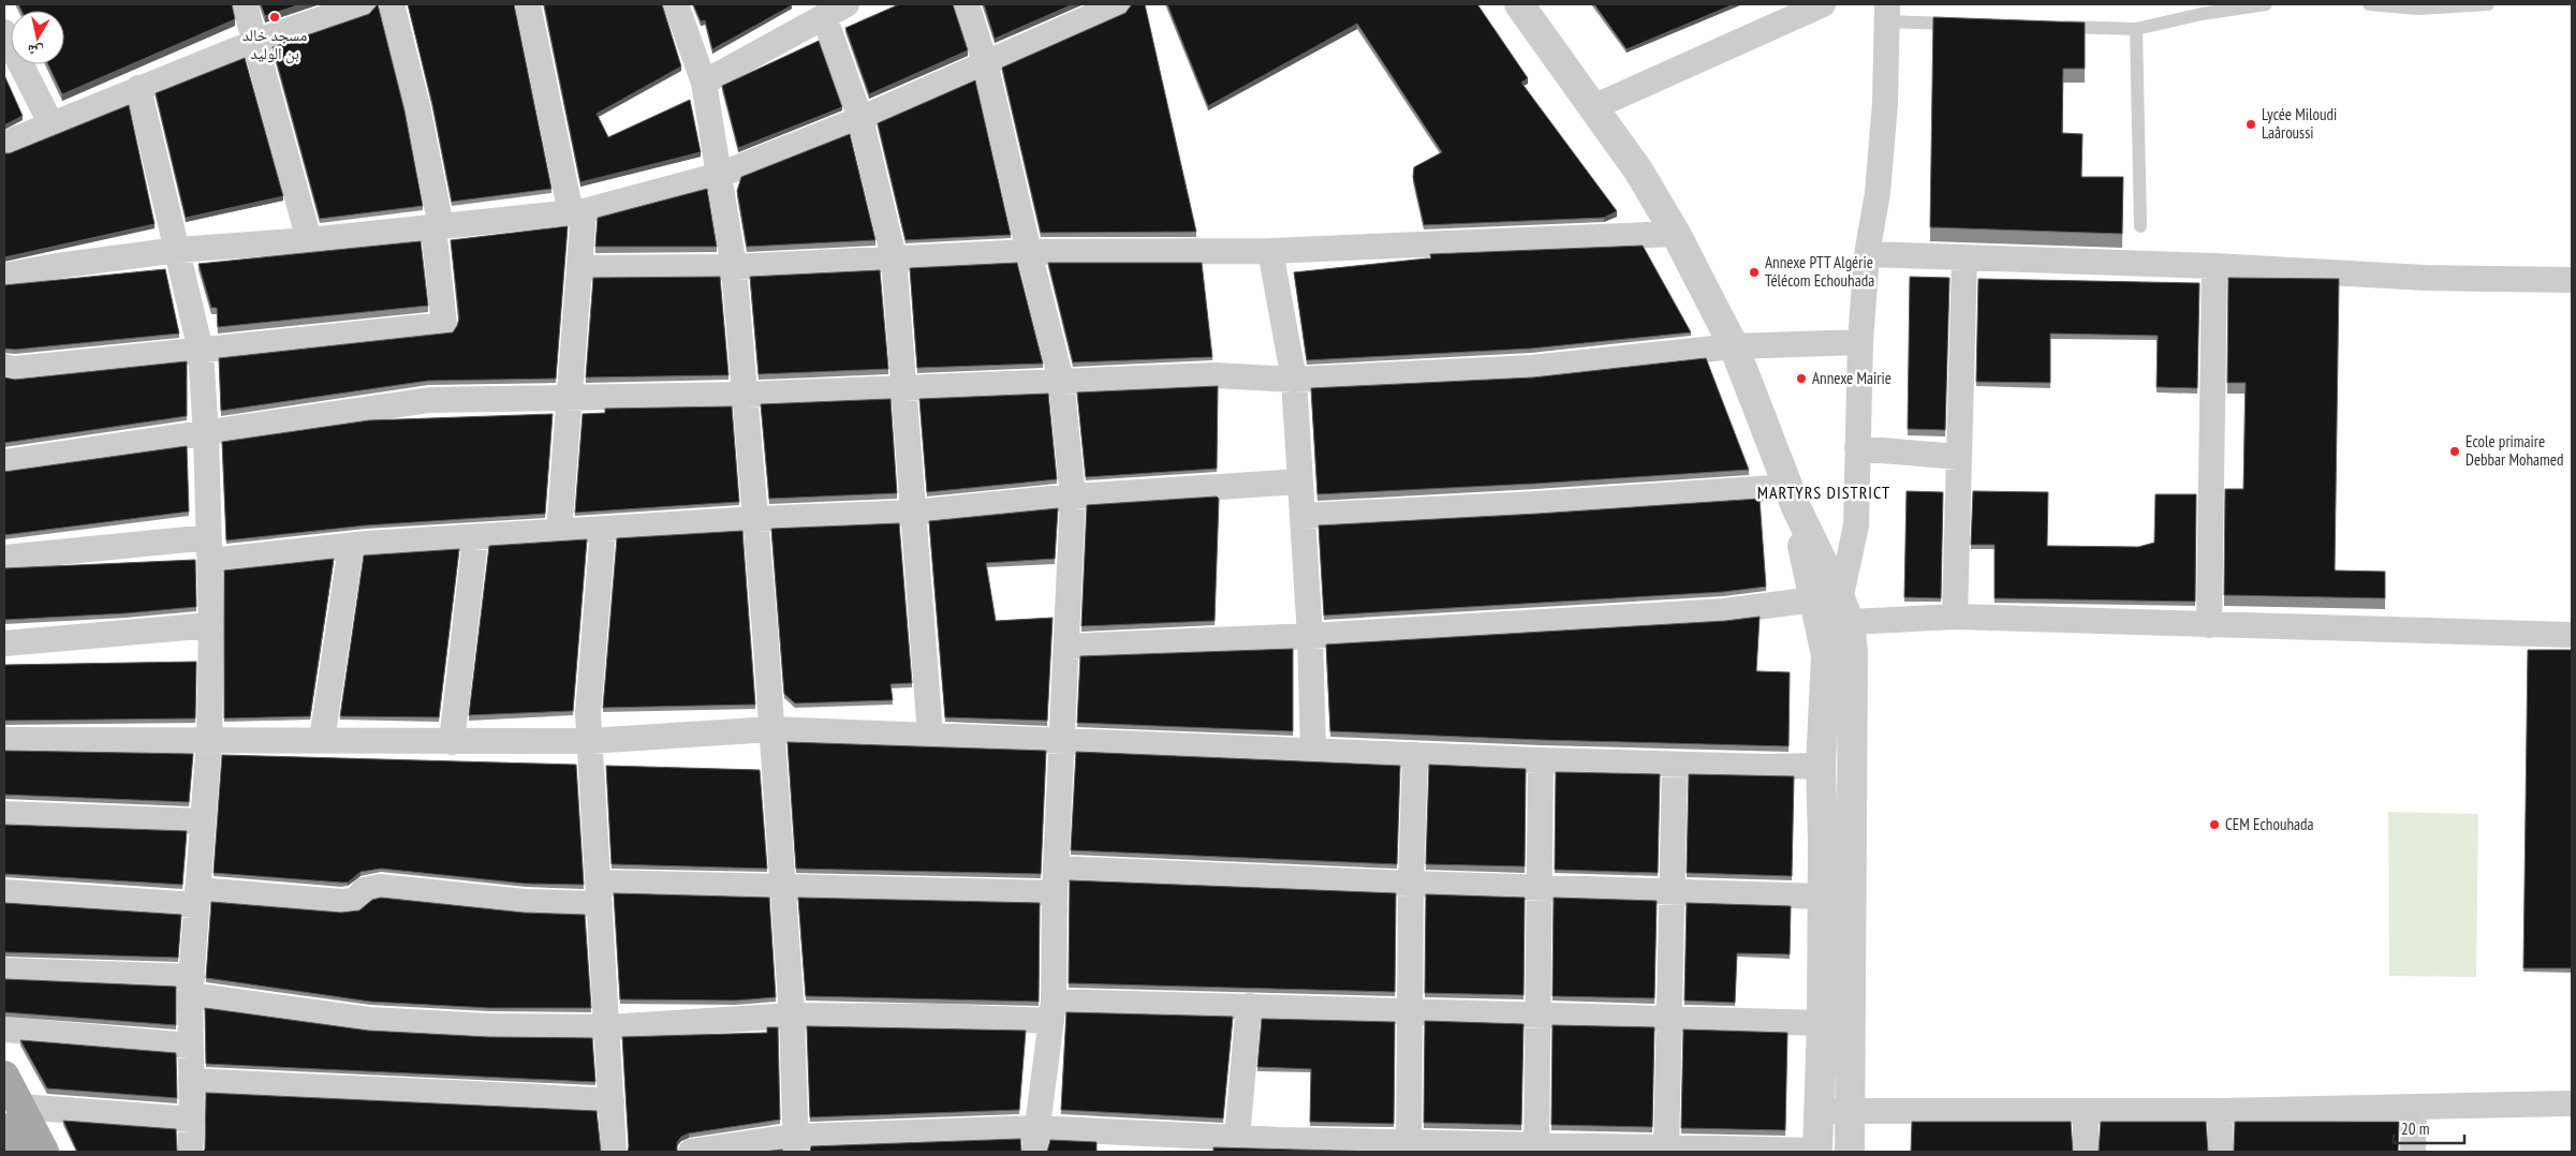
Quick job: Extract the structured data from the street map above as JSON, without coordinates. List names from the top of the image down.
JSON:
{
  "districts": ["MARTYRS DISTRICT"],
  "places": [
    "مسجد خالد بن الوليد",
    "Lycée Miloudi Laâroussi",
    "Annexe PTT Algérie Télécom Echouhada",
    "Annexe Mairie",
    "Ecole primaire Debbar Mohamed",
    "CEM Echouhada"
  ],
  "scale_bar": "20 m",
  "north": "bottom"
}
